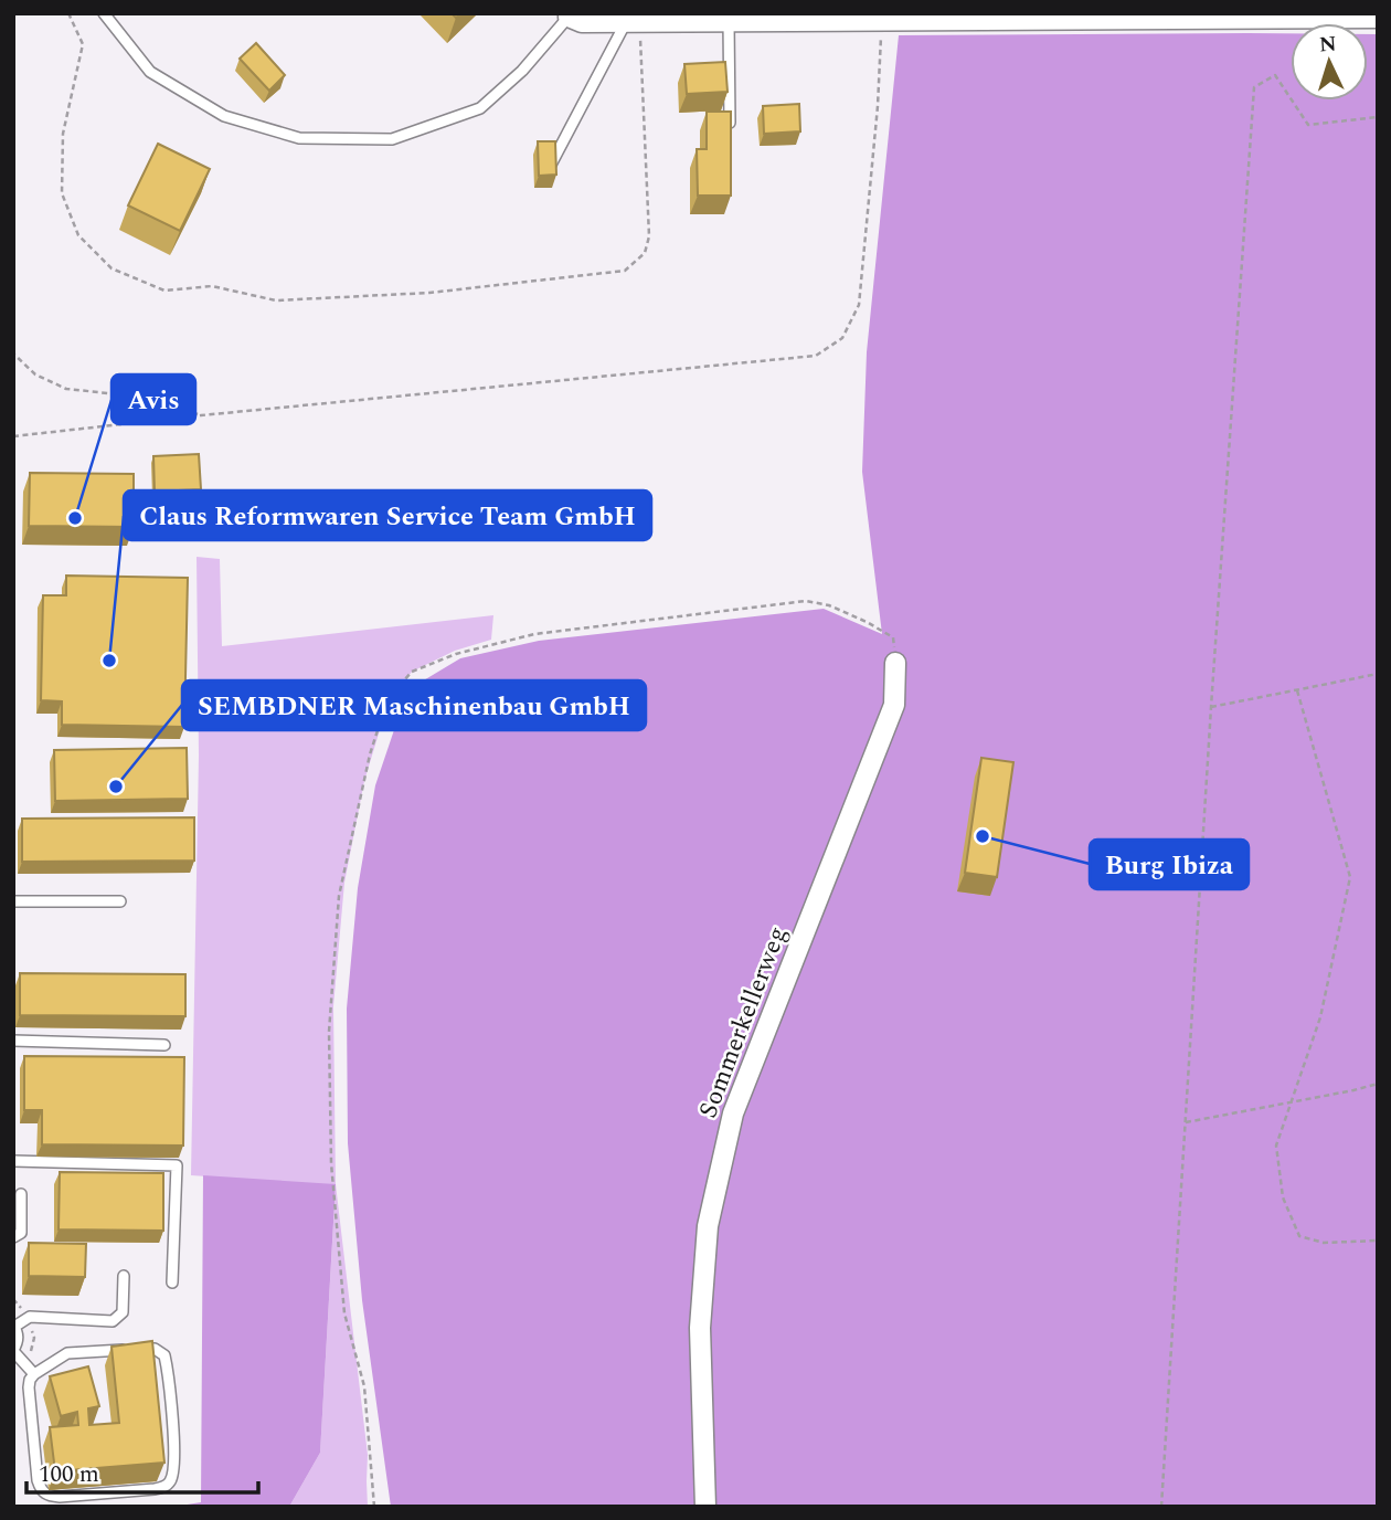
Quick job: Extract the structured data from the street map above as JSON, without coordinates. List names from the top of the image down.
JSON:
{
  "streets": {
    "street": ["Sommerkellerweg"]
  },
  "places": [
    "Avis",
    "Claus Reformwaren Service Team GmbH",
    "SEMBDNER Maschinenbau GmbH",
    "Burg Ibiza"
  ],
  "scale_bar": "100 m",
  "north": "top"
}
